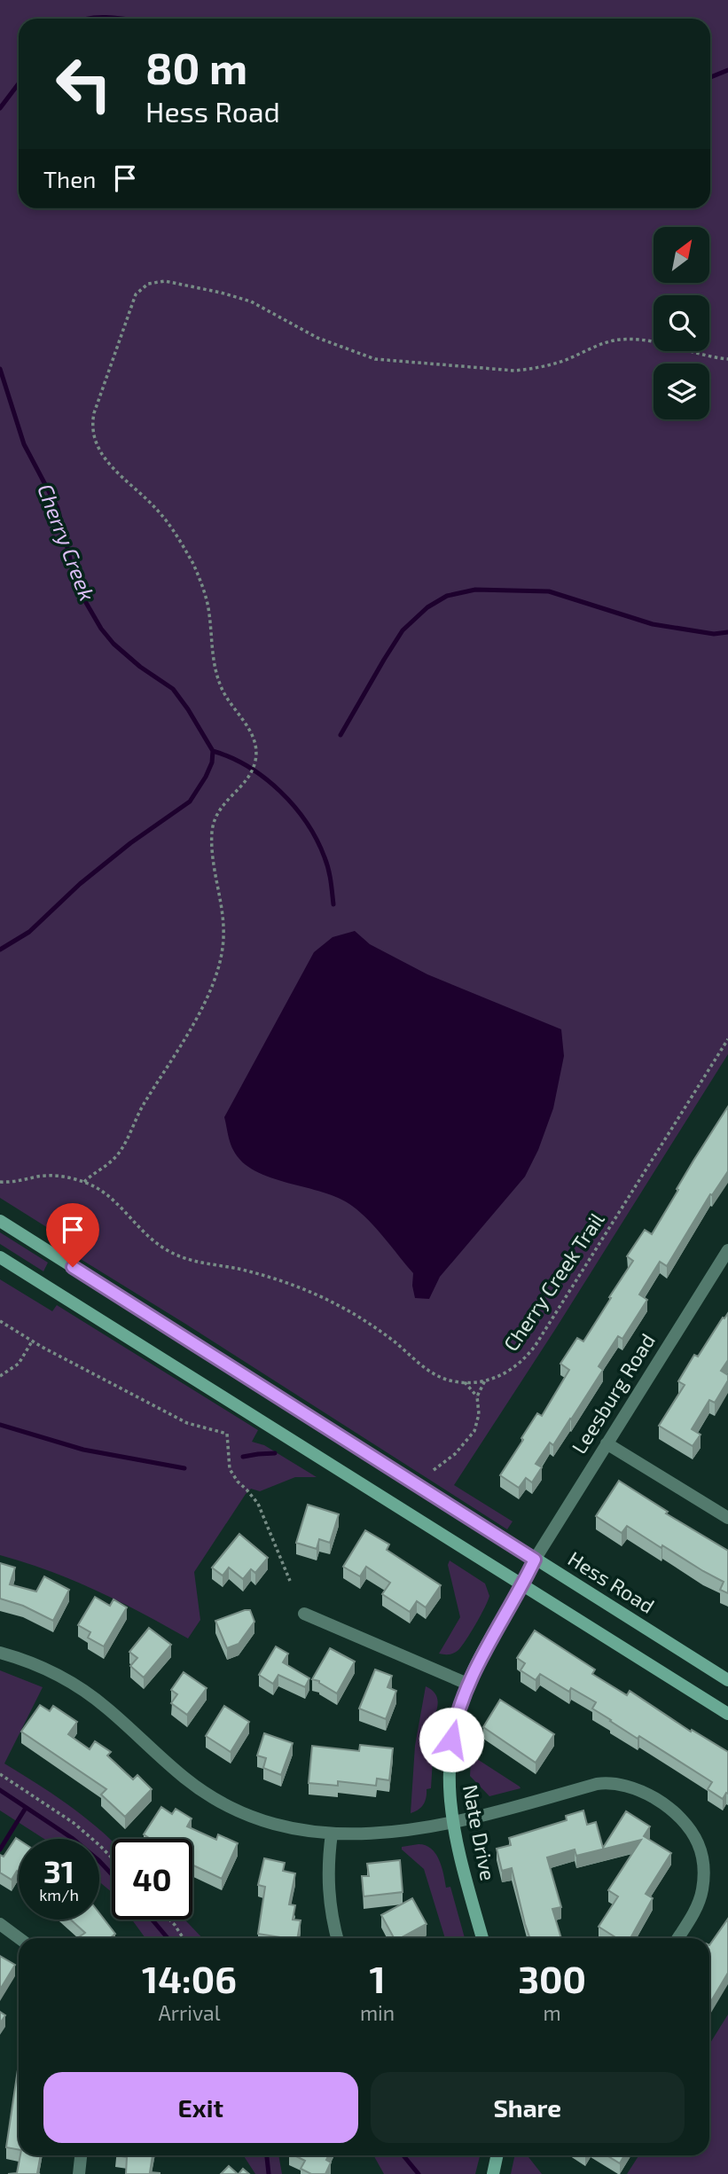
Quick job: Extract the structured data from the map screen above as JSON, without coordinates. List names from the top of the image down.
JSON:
{
  "streets": {
    "main road": ["Hess Road", "Nate Drive"],
    "street": ["Leesburg Road"],
    "path": ["Cherry Creek Trail"]
  },
  "crossings": [
    ["Leesburg Road", "Hess Road"],
    ["Leesburg Road", "Nate Drive"],
    ["Hess Road", "Nate Drive"]
  ],
  "water": ["Cherry Creek"],
  "north": "top right",
  "page": {
    "turn": ["80 m", "Hess Road"],
    "then": "Then",
    "speed": "31 km/h",
    "limit": "40",
    "eta": [
      "14:06",
      "Arrival",
      "1",
      "min",
      "300",
      "m"
    ],
    "buttons": ["Exit", "Share"]
  }
}
